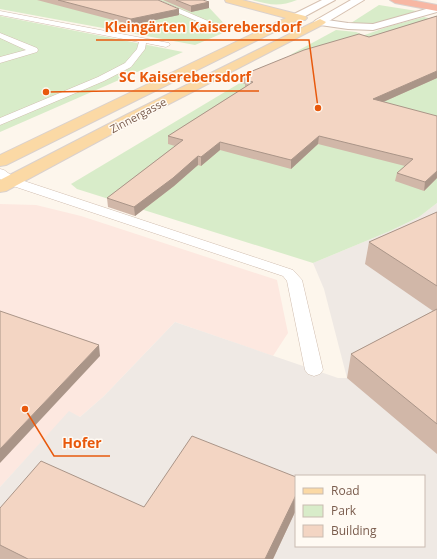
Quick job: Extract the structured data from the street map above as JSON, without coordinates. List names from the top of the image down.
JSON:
{
  "streets": {
    "main road": ["Zinnergasse"]
  },
  "places": ["SC Kaiserebersdorf", "Kleingärten Kaiserebersdorf", "Hofer"],
  "legend": ["Road", "Park", "Building"]
}
